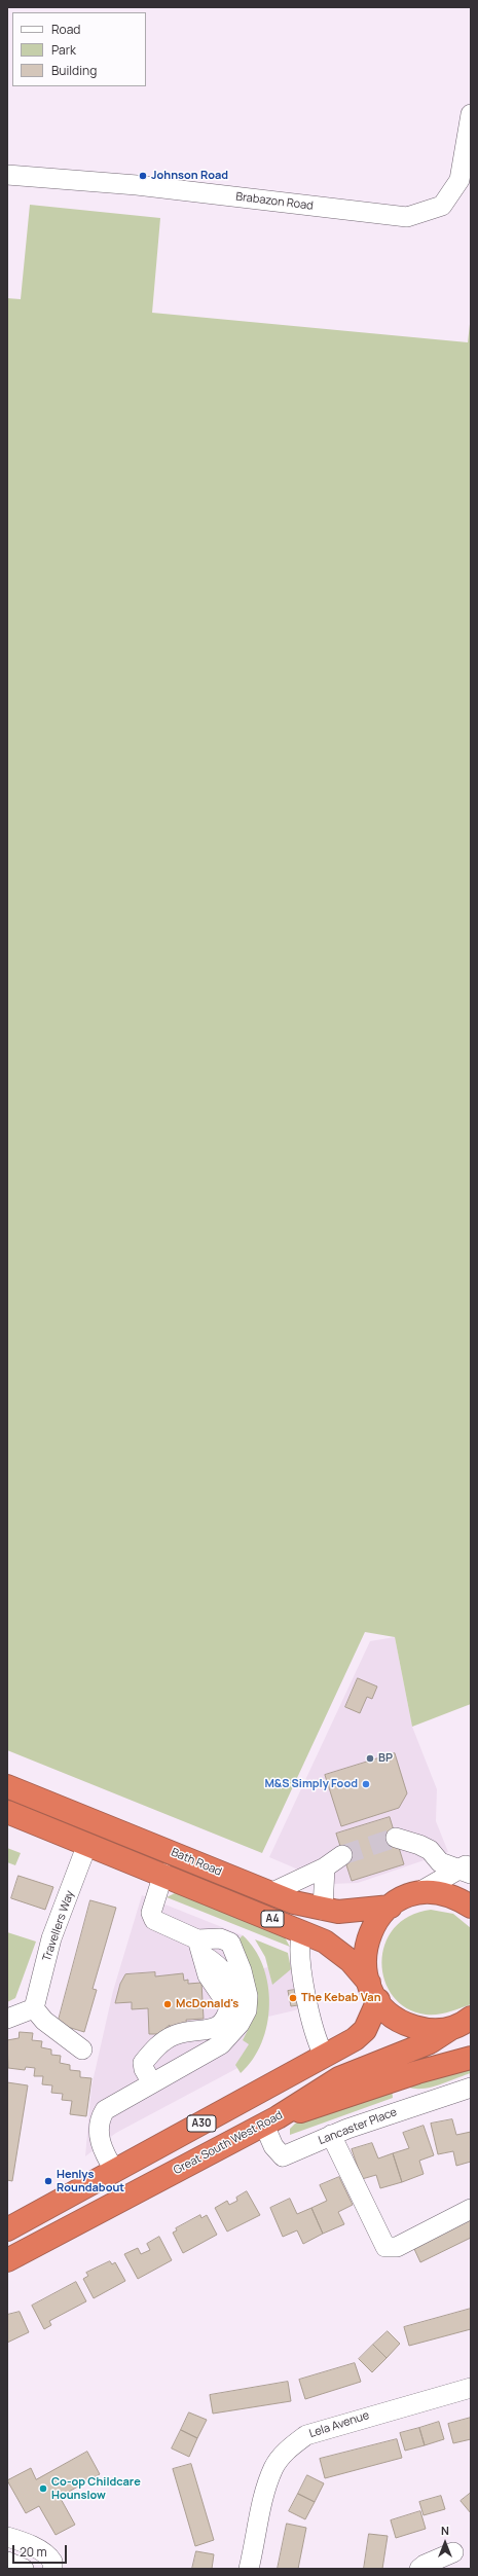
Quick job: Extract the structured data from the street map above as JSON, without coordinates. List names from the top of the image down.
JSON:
{
  "streets": {
    "highway": [
      "Bath Road",
      "A4",
      "A30",
      "Great South West Road"
    ],
    "street": [
      "Brabazon Road",
      "Travellers Way",
      "Lancaster Place",
      "Lela Avenue"
    ]
  },
  "crossings": [
    ["Bath Road", "Travellers Way"],
    ["Bath Road", "A30"],
    ["Lancaster Place", "Great South West Road"]
  ],
  "places": [
    "Johnson Road",
    "BP",
    "M&S Simply Food",
    "The Kebab Van",
    "McDonald's",
    "Henlys Roundabout",
    "Co-op Childcare Hounslow"
  ],
  "legend": ["Road", "Park", "Building"],
  "scale_bar": "20 m",
  "north": "top"
}
